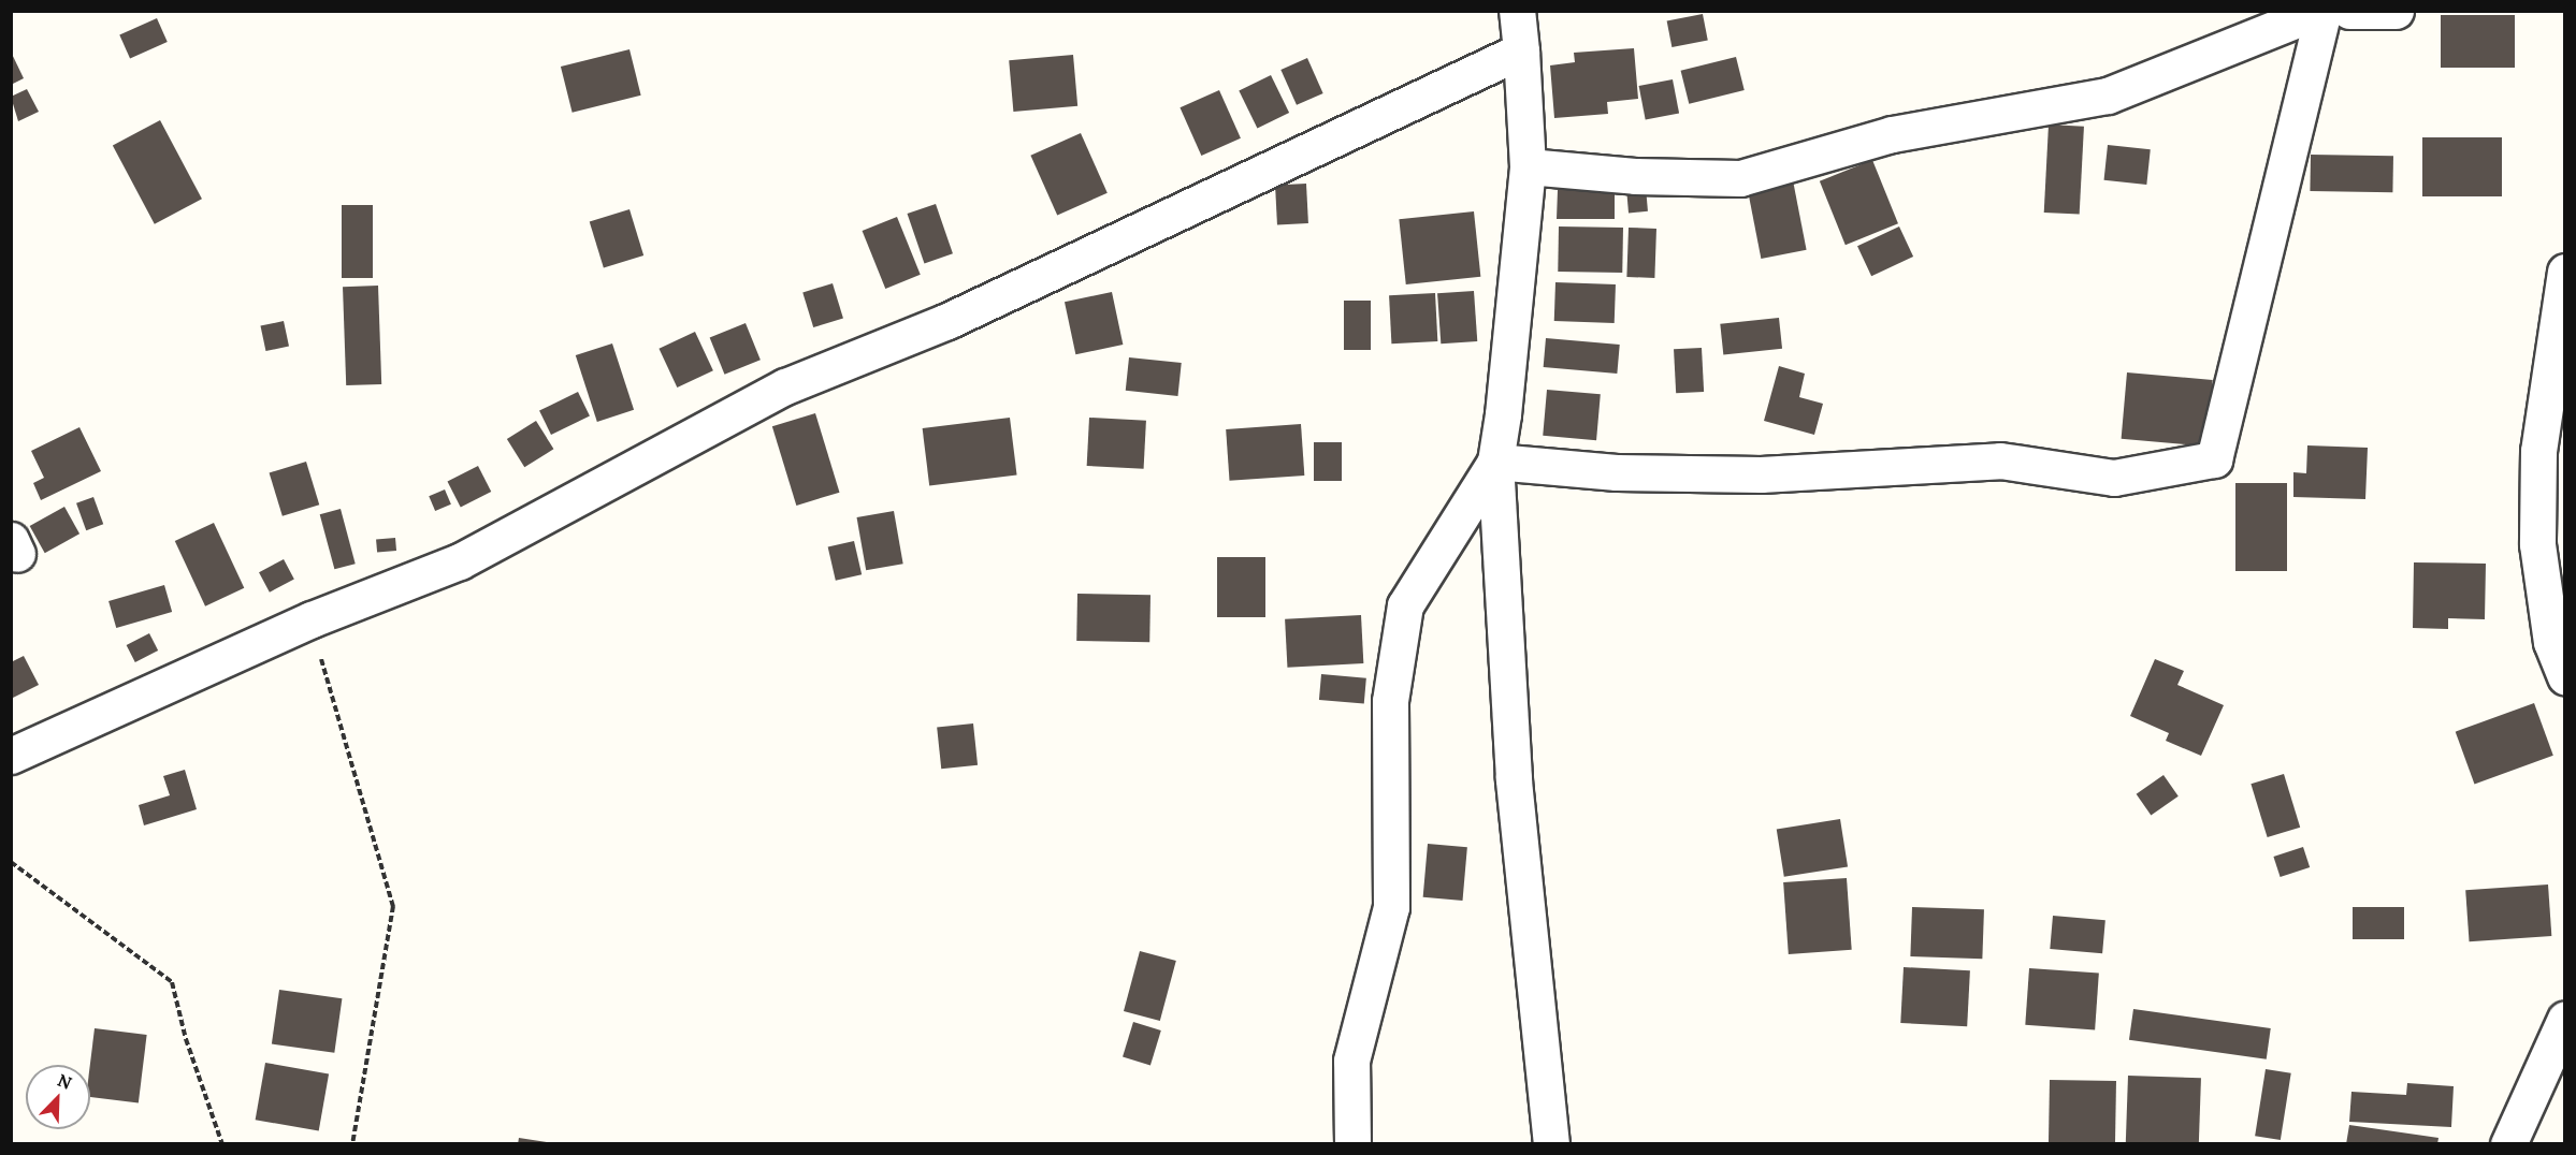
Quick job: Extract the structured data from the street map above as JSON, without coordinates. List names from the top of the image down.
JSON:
{
  "north": "top right"
}
